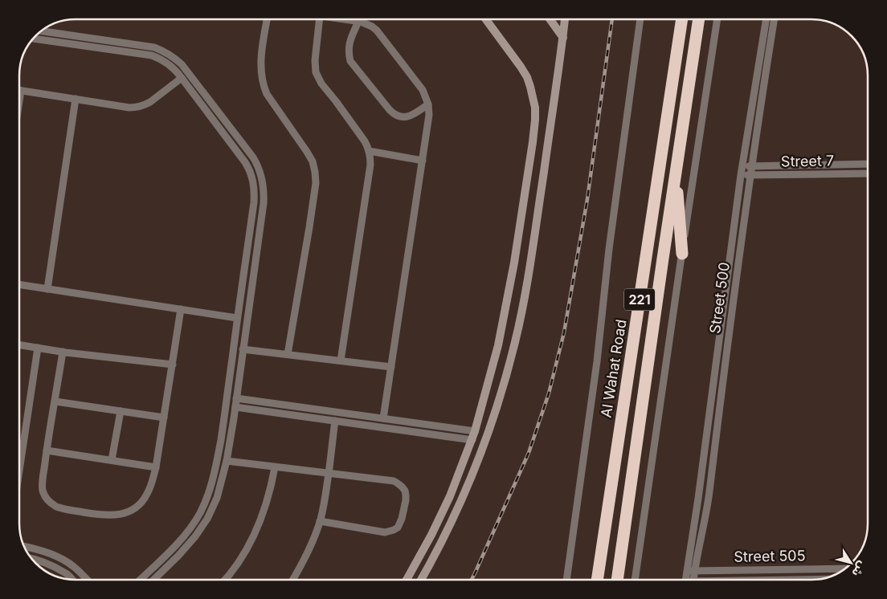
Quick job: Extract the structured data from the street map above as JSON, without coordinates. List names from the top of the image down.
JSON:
{
  "streets": {
    "highway": ["221", "Al Wahat Road"],
    "street": ["Street 7", "Street 500", "Street 505"]
  },
  "crossings": [
    ["Street 7", "Street 500"],
    ["Street 500", "Street 505"]
  ],
  "north": "bottom right"
}
